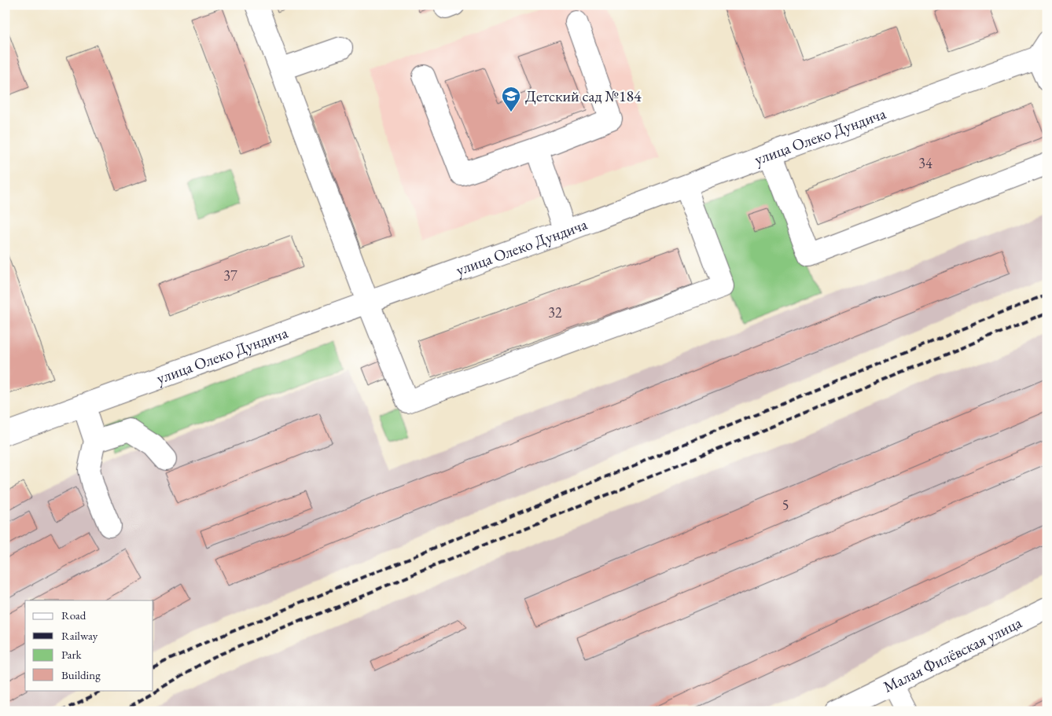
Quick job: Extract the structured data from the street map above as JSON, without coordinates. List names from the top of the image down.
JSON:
{
  "streets": {
    "street": ["улица Олеко Дундича", "Малая Филёвская улица"]
  },
  "places": {
    "school or university": ["Детский сад №184"]
  },
  "house_numbers": [
    "34",
    "37",
    "32",
    "5"
  ],
  "legend": [
    "Road",
    "Railway",
    "Park",
    "Building"
  ]
}
